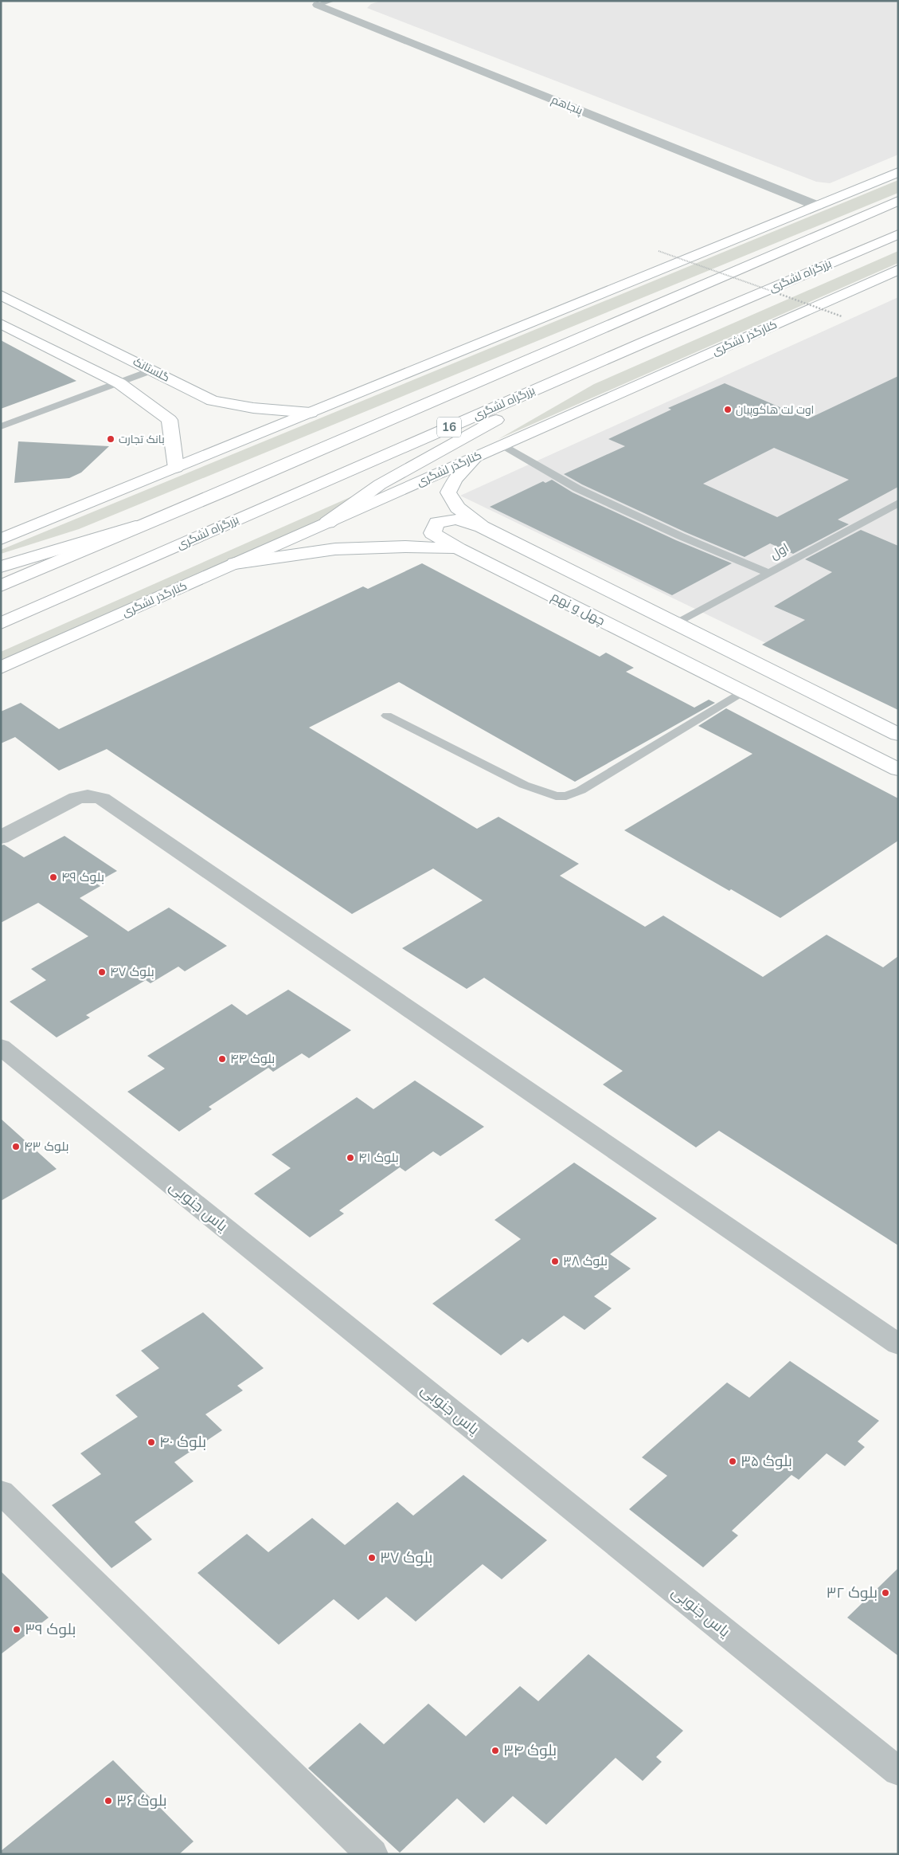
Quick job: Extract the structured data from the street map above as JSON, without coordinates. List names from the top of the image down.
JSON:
{
  "streets": {
    "main road": [
      "بزرگراه لشگری",
      "کنارگذر لشگری",
      "گلستانک",
      "16",
      "چهل و نهم"
    ],
    "street": ["پنجاهم", "یاس جنوبی"],
    "lane": ["اول"]
  },
  "crossings": [
    ["کنارگذر لشگری", "چهل و نهم"]
  ],
  "places": [
    "اوت لت هاکوپیان",
    "بانک تجارت",
    "بلوک ۴۹",
    "بلوک ۴۷",
    "بلوک ۴۴",
    "بلوک ۴۳",
    "بلوک ۴۱",
    "بلوک ۳۸",
    "بلوک ۴۰",
    "بلوک ۳۵",
    "بلوک ۳۷",
    "بلوک ۳۲",
    "بلوک ۳۹",
    "بلوک ۳۴",
    "بلوک ۳۶"
  ]
}
